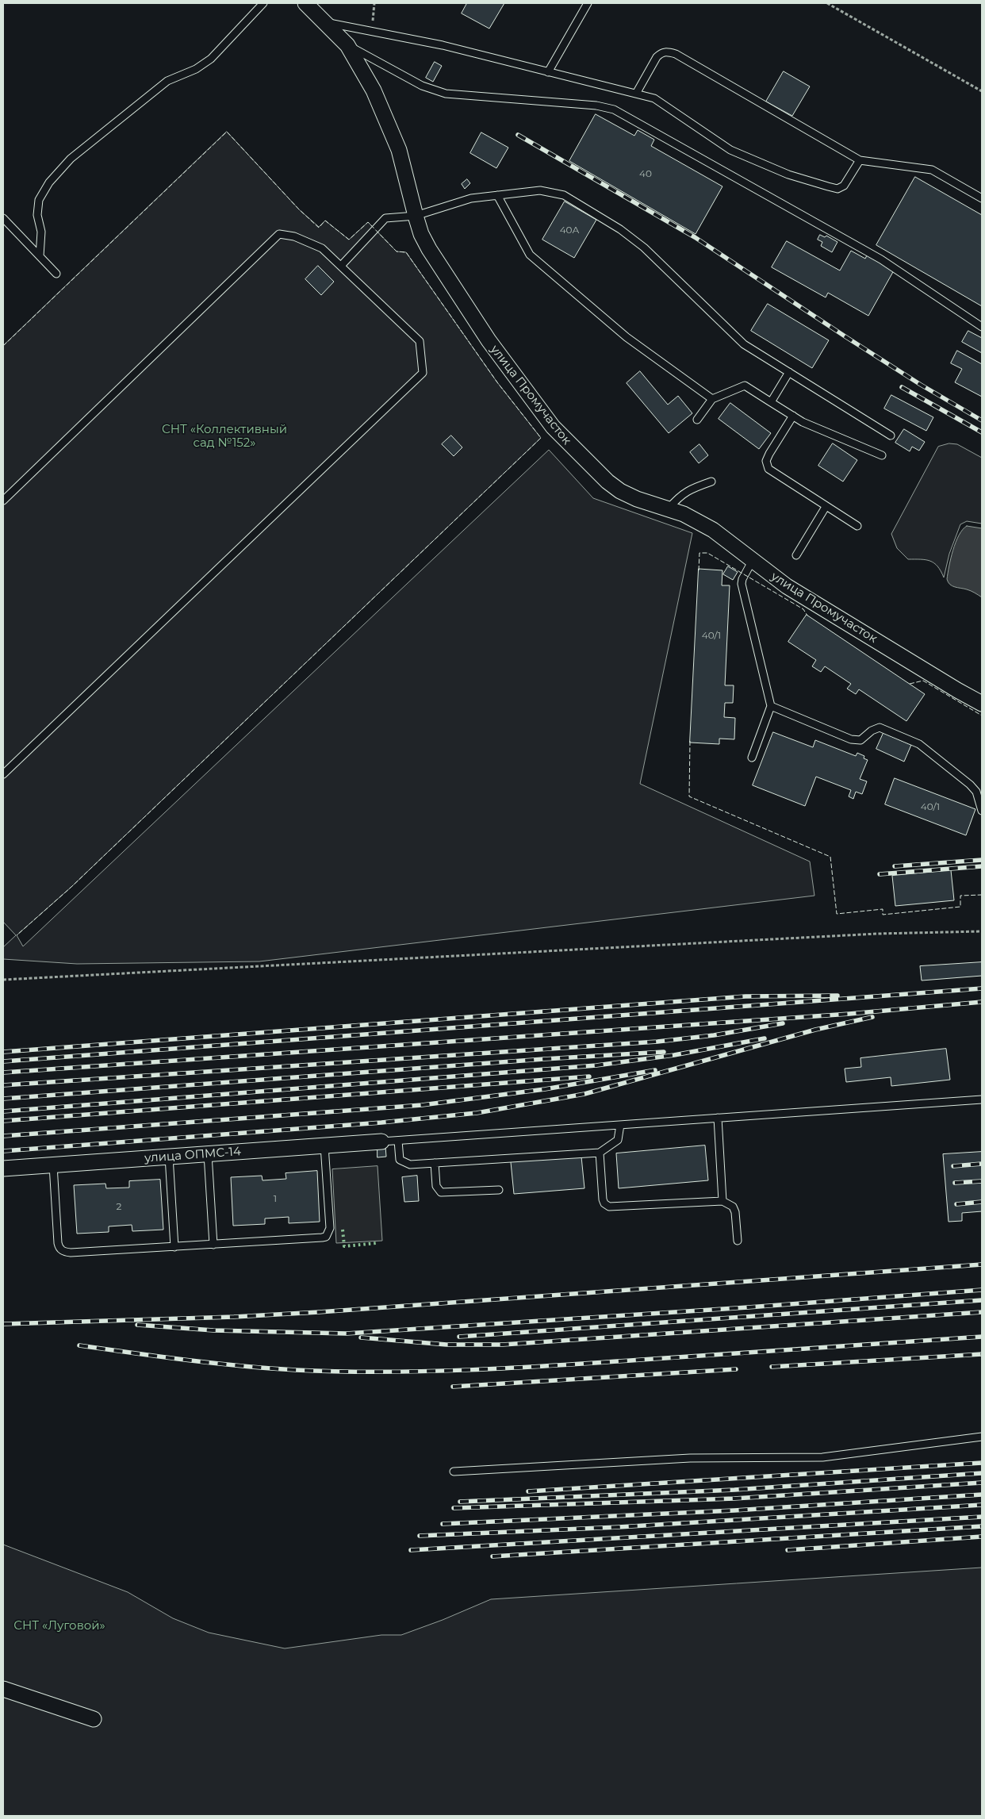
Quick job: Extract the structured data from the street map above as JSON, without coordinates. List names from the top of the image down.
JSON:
{
  "streets": {
    "street": ["улица Промучасток", "улица ОПМС-14"]
  },
  "parks": ["СНТ «Коллективный сад №152»", "СНТ «Луговой»"],
  "house_numbers": [
    "40",
    "40А",
    "40/1",
    "40/1",
    "1",
    "2"
  ]
}
